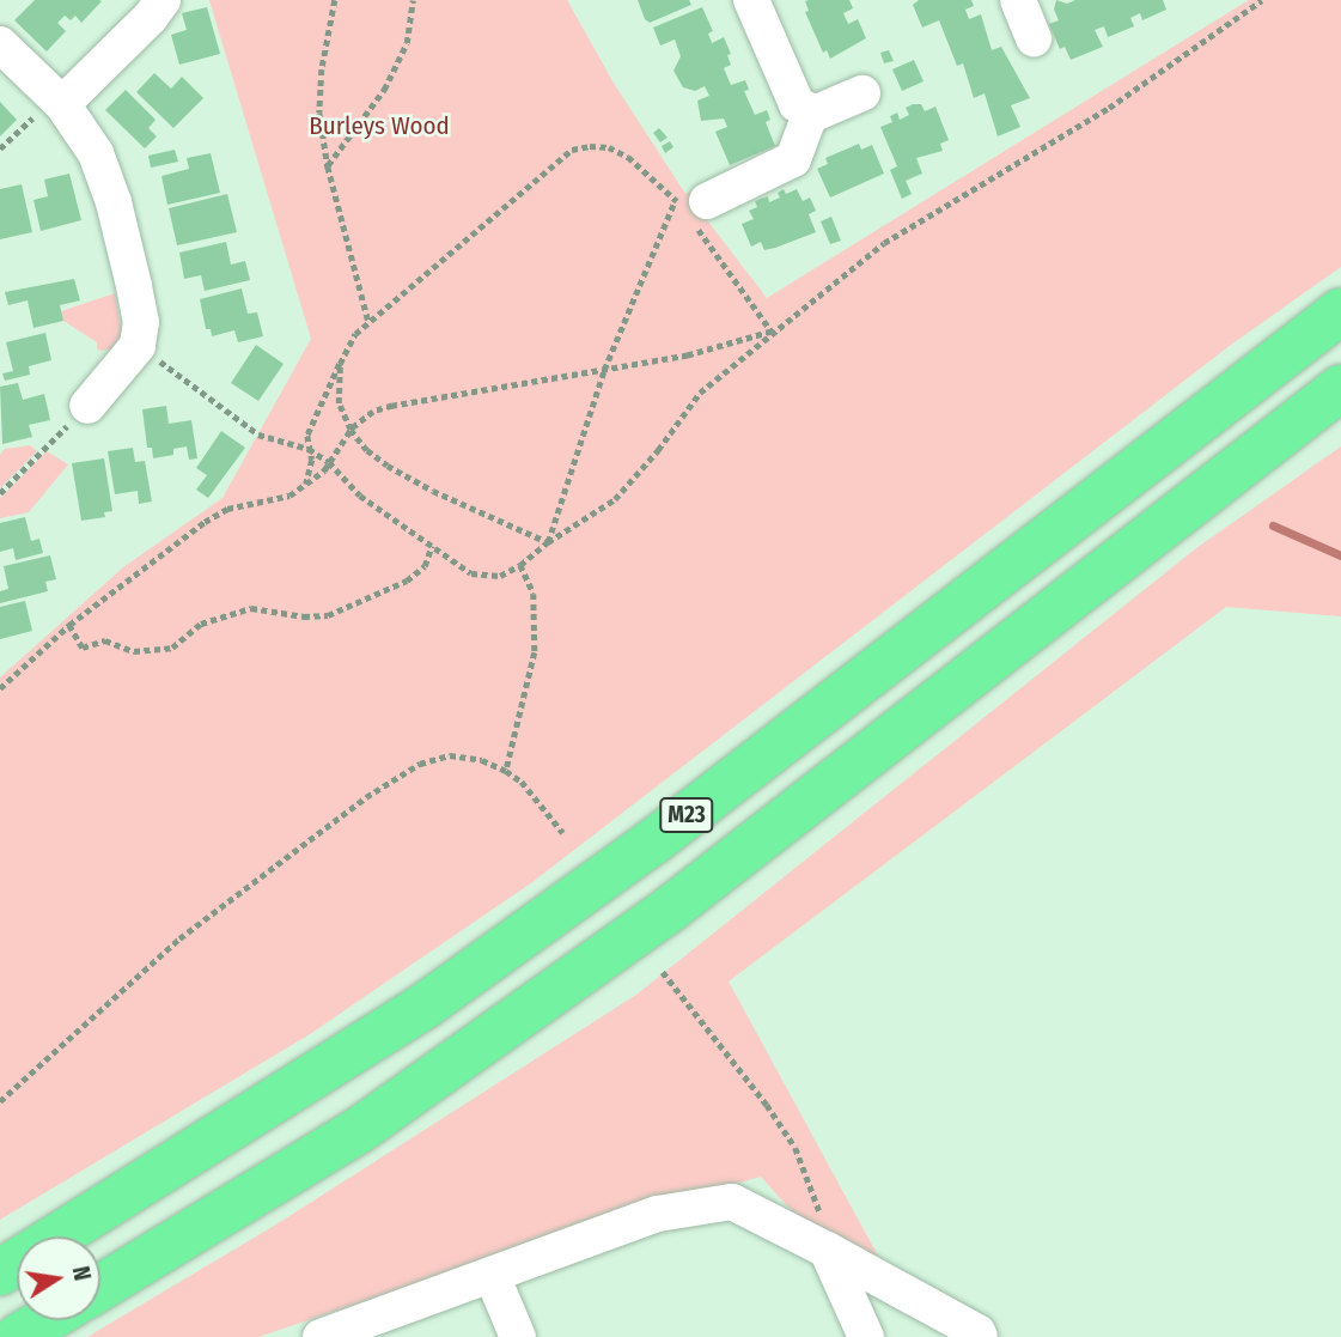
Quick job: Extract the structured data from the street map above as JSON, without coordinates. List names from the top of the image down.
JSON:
{
  "streets": {
    "highway": ["M23"]
  },
  "parks": ["Burleys Wood"],
  "north": "right"
}
